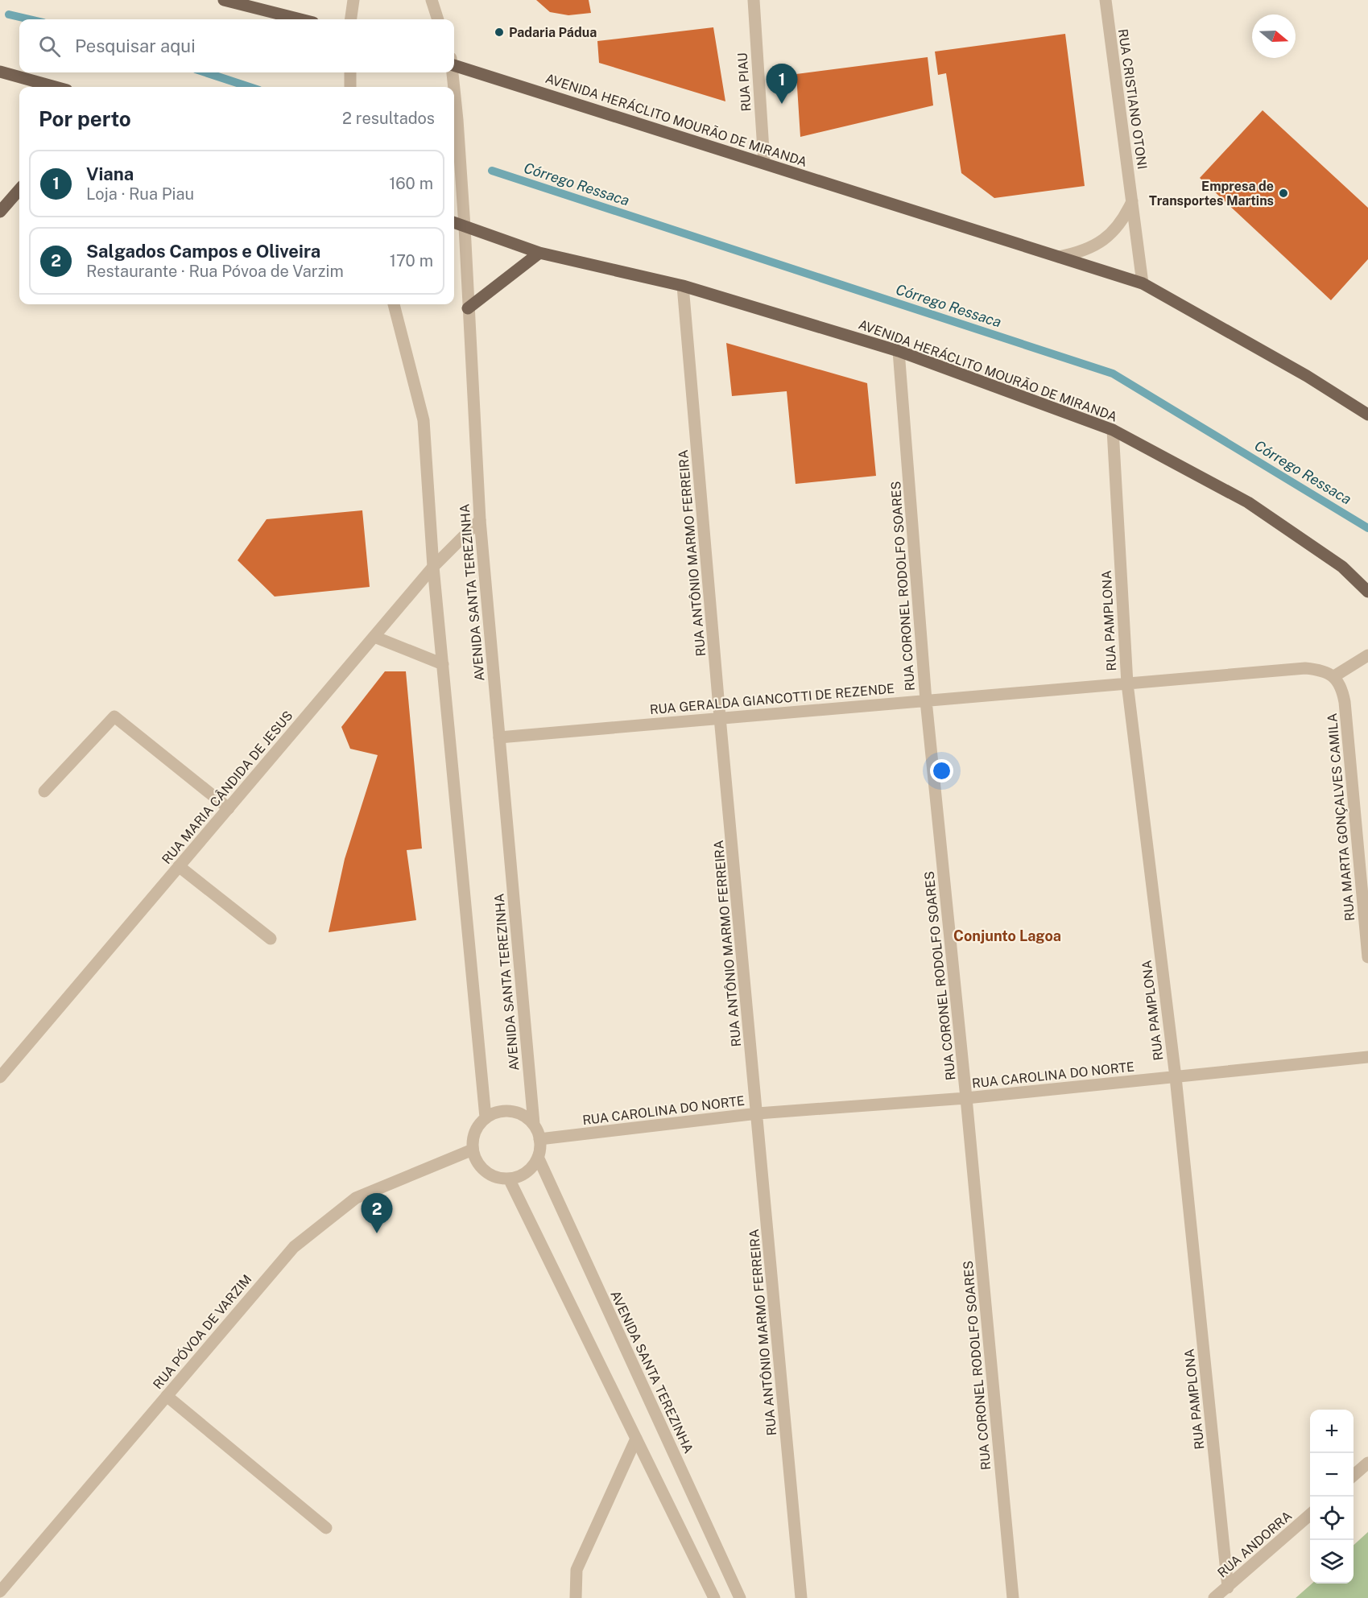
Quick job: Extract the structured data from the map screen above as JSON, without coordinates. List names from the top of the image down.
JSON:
{
  "streets": {
    "main road": ["AVENIDA HERÁCLITO MOURÃO DE MIRANDA"],
    "street": [
      "RUA PIAU",
      "RUA CRISTIANO OTONI",
      "RUA ANTÔNIO MARMO FERREIRA",
      "RUA CORONEL RODOLFO SOARES",
      "AVENIDA SANTA TEREZINHA",
      "RUA PAMPLONA",
      "RUA GERALDA GIANCOTTI DE REZENDE",
      "RUA MARIA CÂNDIDA DE JESUS",
      "RUA MARTA GONÇALVES CAMILA",
      "RUA CAROLINA DO NORTE",
      "RUA PÓVOA DE VARZIM",
      "RUA ANDORRA"
    ]
  },
  "crossings": [
    ["RUA PIAU", "AVENIDA HERÁCLITO MOURÃO DE MIRANDA"],
    ["RUA CRISTIANO OTONI", "AVENIDA HERÁCLITO MOURÃO DE MIRANDA"],
    ["AVENIDA HERÁCLITO MOURÃO DE MIRANDA", "RUA ANTÔNIO MARMO FERREIRA"],
    ["AVENIDA HERÁCLITO MOURÃO DE MIRANDA", "RUA CORONEL RODOLFO SOARES"],
    ["AVENIDA HERÁCLITO MOURÃO DE MIRANDA", "AVENIDA SANTA TEREZINHA"],
    ["AVENIDA HERÁCLITO MOURÃO DE MIRANDA", "RUA PAMPLONA"],
    ["RUA ANTÔNIO MARMO FERREIRA", "RUA GERALDA GIANCOTTI DE REZENDE"],
    ["RUA ANTÔNIO MARMO FERREIRA", "RUA CAROLINA DO NORTE"],
    ["RUA CORONEL RODOLFO SOARES", "RUA GERALDA GIANCOTTI DE REZENDE"],
    ["RUA CORONEL RODOLFO SOARES", "RUA CAROLINA DO NORTE"],
    ["AVENIDA SANTA TEREZINHA", "RUA GERALDA GIANCOTTI DE REZENDE"],
    ["AVENIDA SANTA TEREZINHA", "RUA MARIA CÂNDIDA DE JESUS"],
    ["AVENIDA SANTA TEREZINHA", "RUA CAROLINA DO NORTE"],
    ["AVENIDA SANTA TEREZINHA", "RUA PÓVOA DE VARZIM"],
    ["RUA PAMPLONA", "RUA GERALDA GIANCOTTI DE REZENDE"],
    ["RUA PAMPLONA", "RUA CAROLINA DO NORTE"],
    ["RUA PAMPLONA", "RUA ANDORRA"],
    ["RUA GERALDA GIANCOTTI DE REZENDE", "RUA MARTA GONÇALVES CAMILA"],
    ["RUA CAROLINA DO NORTE", "RUA PÓVOA DE VARZIM"]
  ],
  "districts": ["Conjunto Lagoa"],
  "water": ["Córrego Ressaca"],
  "places": ["Padaria Pádua", "Empresa de Transportes Martins"],
  "north": "right",
  "page": {
    "search": "Pesquisar aqui",
    "pins": ["1", "2"],
    "heading": ["Por perto", "2 resultados"],
    "list": [
      {
        "mark": "1",
        "name": "Viana",
        "note": "Loja · Rua Piau",
        "value": "160 m"
      },
      {
        "mark": "2",
        "name": "Salgados Campos e Oliveira",
        "note": "Restaurante · Rua Póvoa de Varzim",
        "value": "170 m"
      }
    ],
    "map_buttons": ["+", "−"]
  }
}
